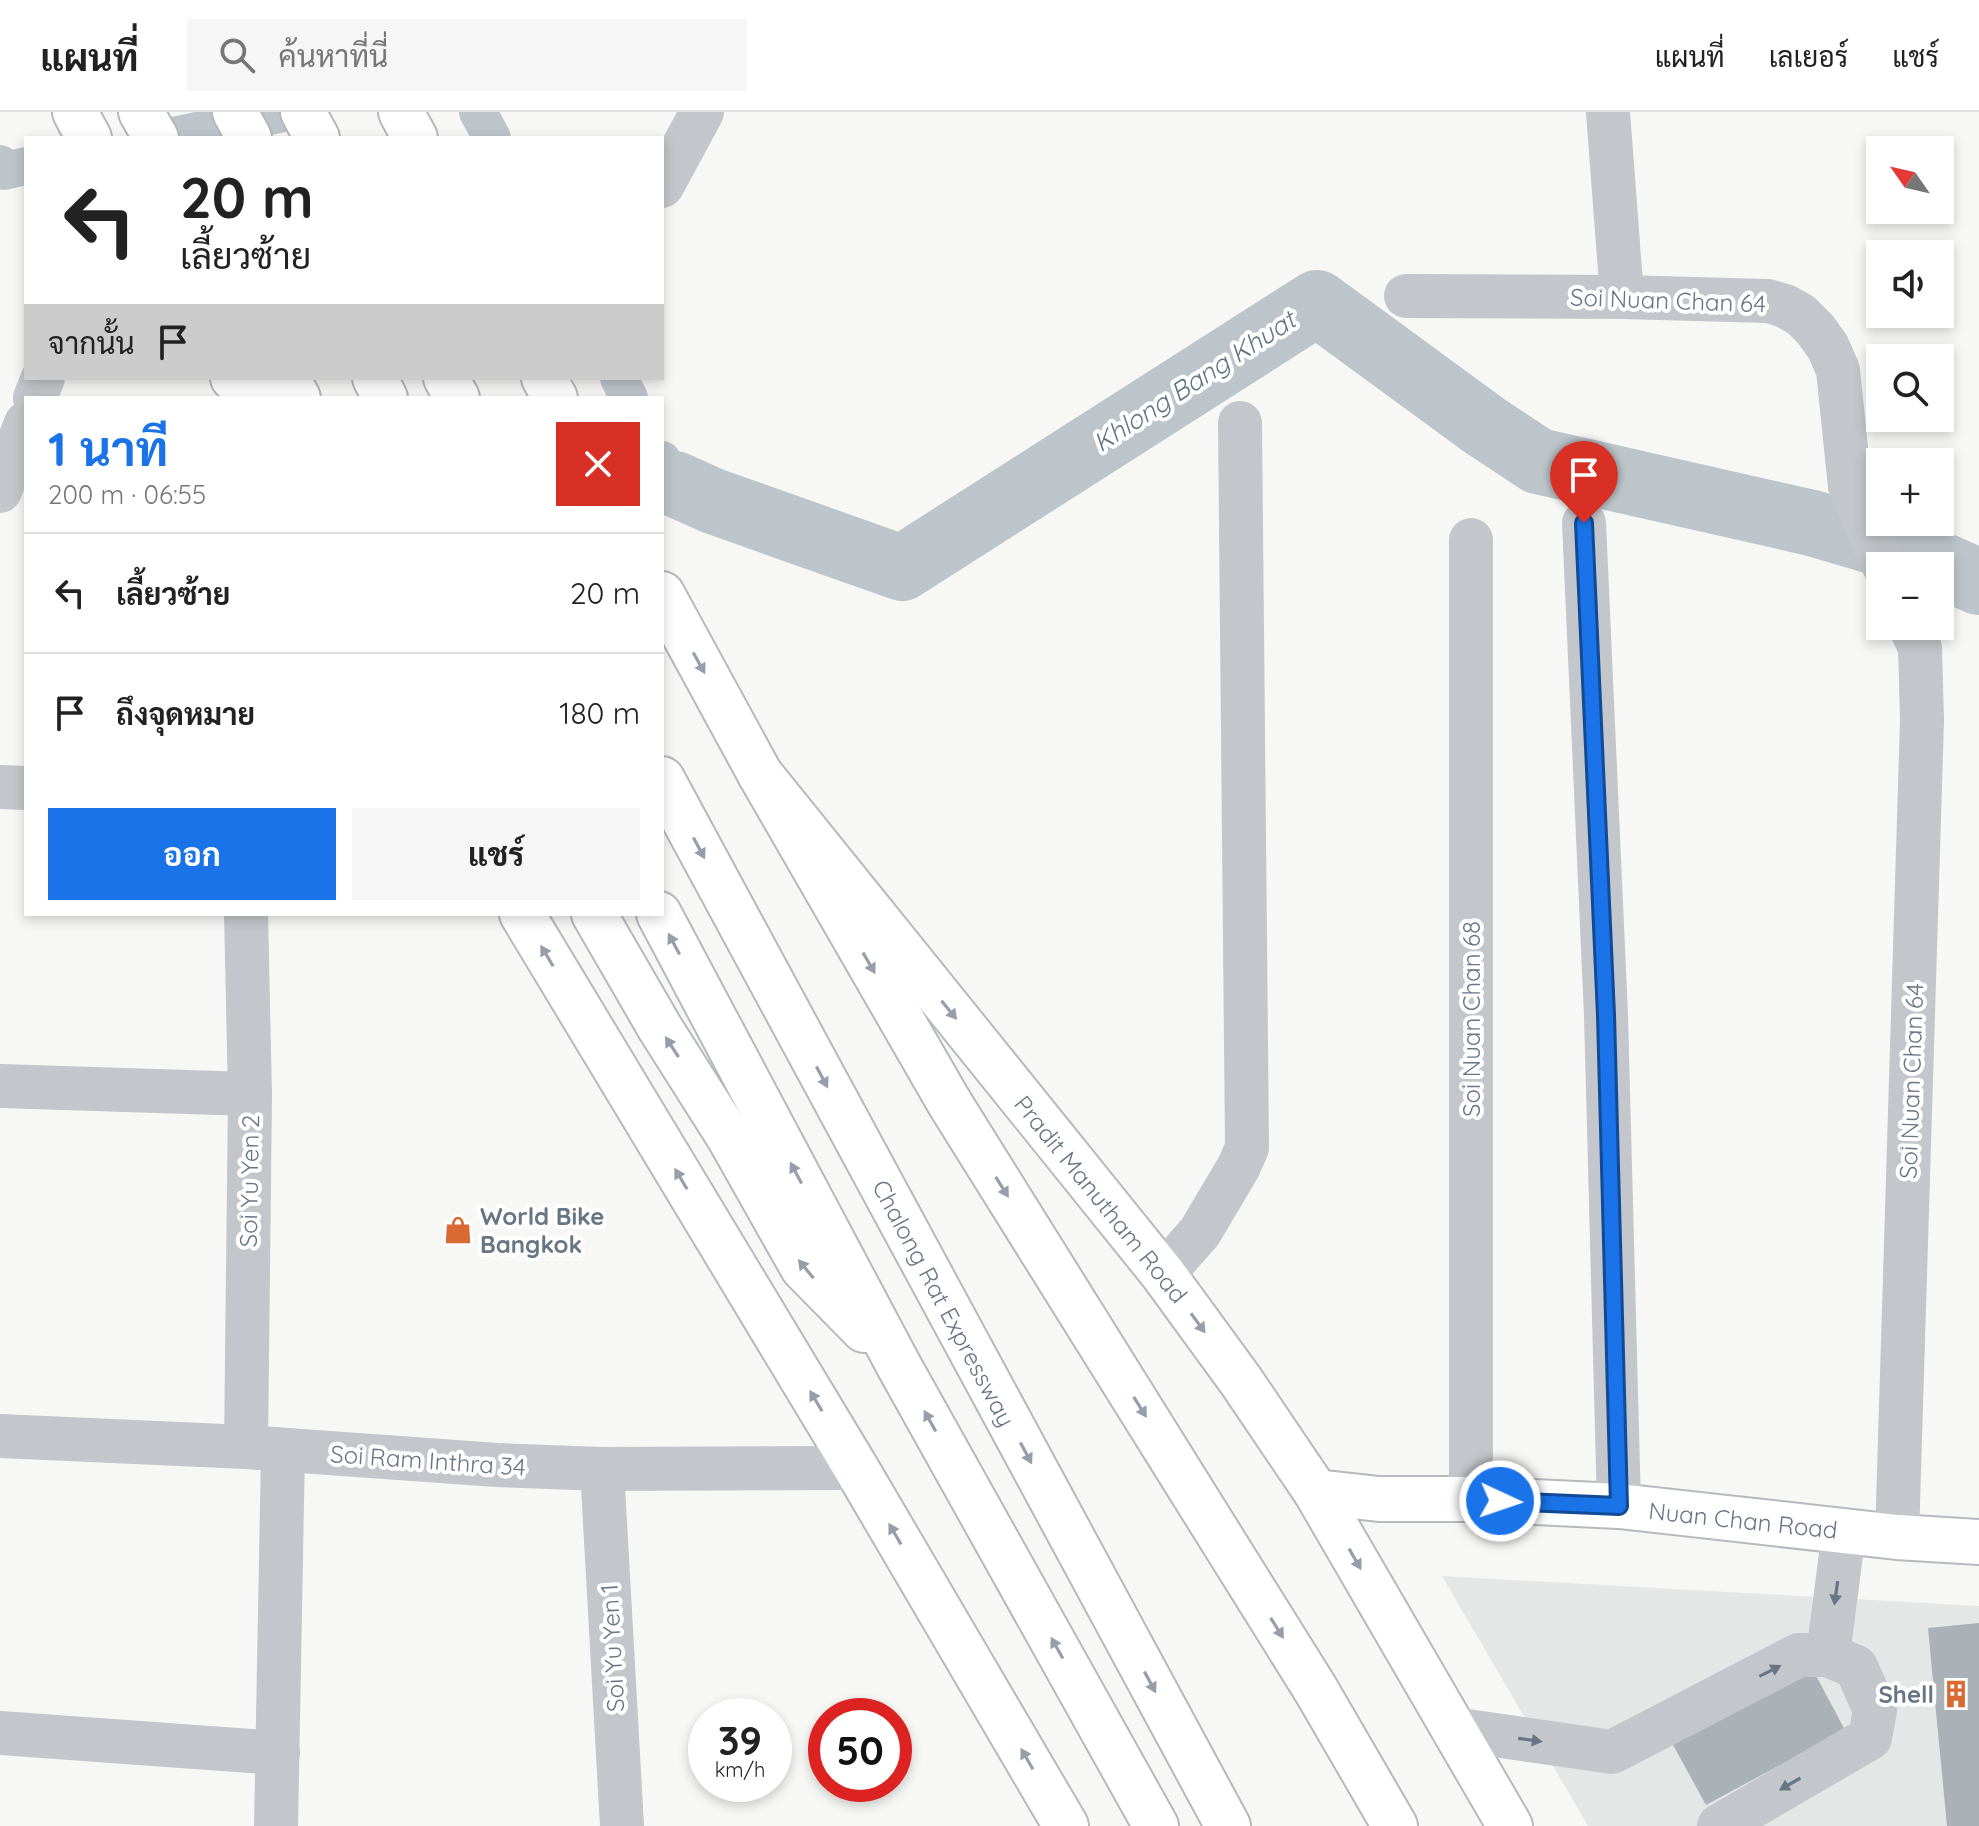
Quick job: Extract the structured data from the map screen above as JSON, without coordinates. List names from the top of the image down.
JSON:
{
  "streets": {
    "main road": ["Pradit Manutham Road", "Chalong Rat Expressway", "Nuan Chan Road"],
    "street": [
      "Soi Nuan Chan 64",
      "Soi Nuan Chan 68",
      "Soi Yu Yen 2",
      "Soi Ram Inthra 34",
      "Soi Yu Yen 1"
    ]
  },
  "crossings": [
    ["Soi Nuan Chan 64", "Nuan Chan Road"],
    ["Soi Nuan Chan 68", "Nuan Chan Road"],
    ["Soi Yu Yen 2", "Soi Ram Inthra 34"],
    ["Pradit Manutham Road", "Nuan Chan Road"],
    ["Soi Ram Inthra 34", "Soi Yu Yen 1"]
  ],
  "water": ["Khlong Bang Khuat"],
  "places": {
    "shop": ["World Bike Bangkok"],
    "building": ["Shell"]
  },
  "north": "top left",
  "page": {
    "header": "แผนที่",
    "search": "ค้นหาที่นี่",
    "nav": ["แผนที่", "เลเยอร์", "แชร์"],
    "map_buttons": ["+", "−"],
    "turn": ["20 m", "เลี้ยวซ้าย"],
    "then": "จากนั้น",
    "heading": ["1 นาที", "200 m · 06:55"],
    "list": [
      {
        "name": "เลี้ยวซ้าย",
        "value": "20 m"
      },
      {
        "name": "ถึงจุดหมาย",
        "value": "180 m"
      }
    ],
    "buttons": ["ออก", "แชร์"],
    "speed": "39 km/h",
    "limit": "50"
  }
}
